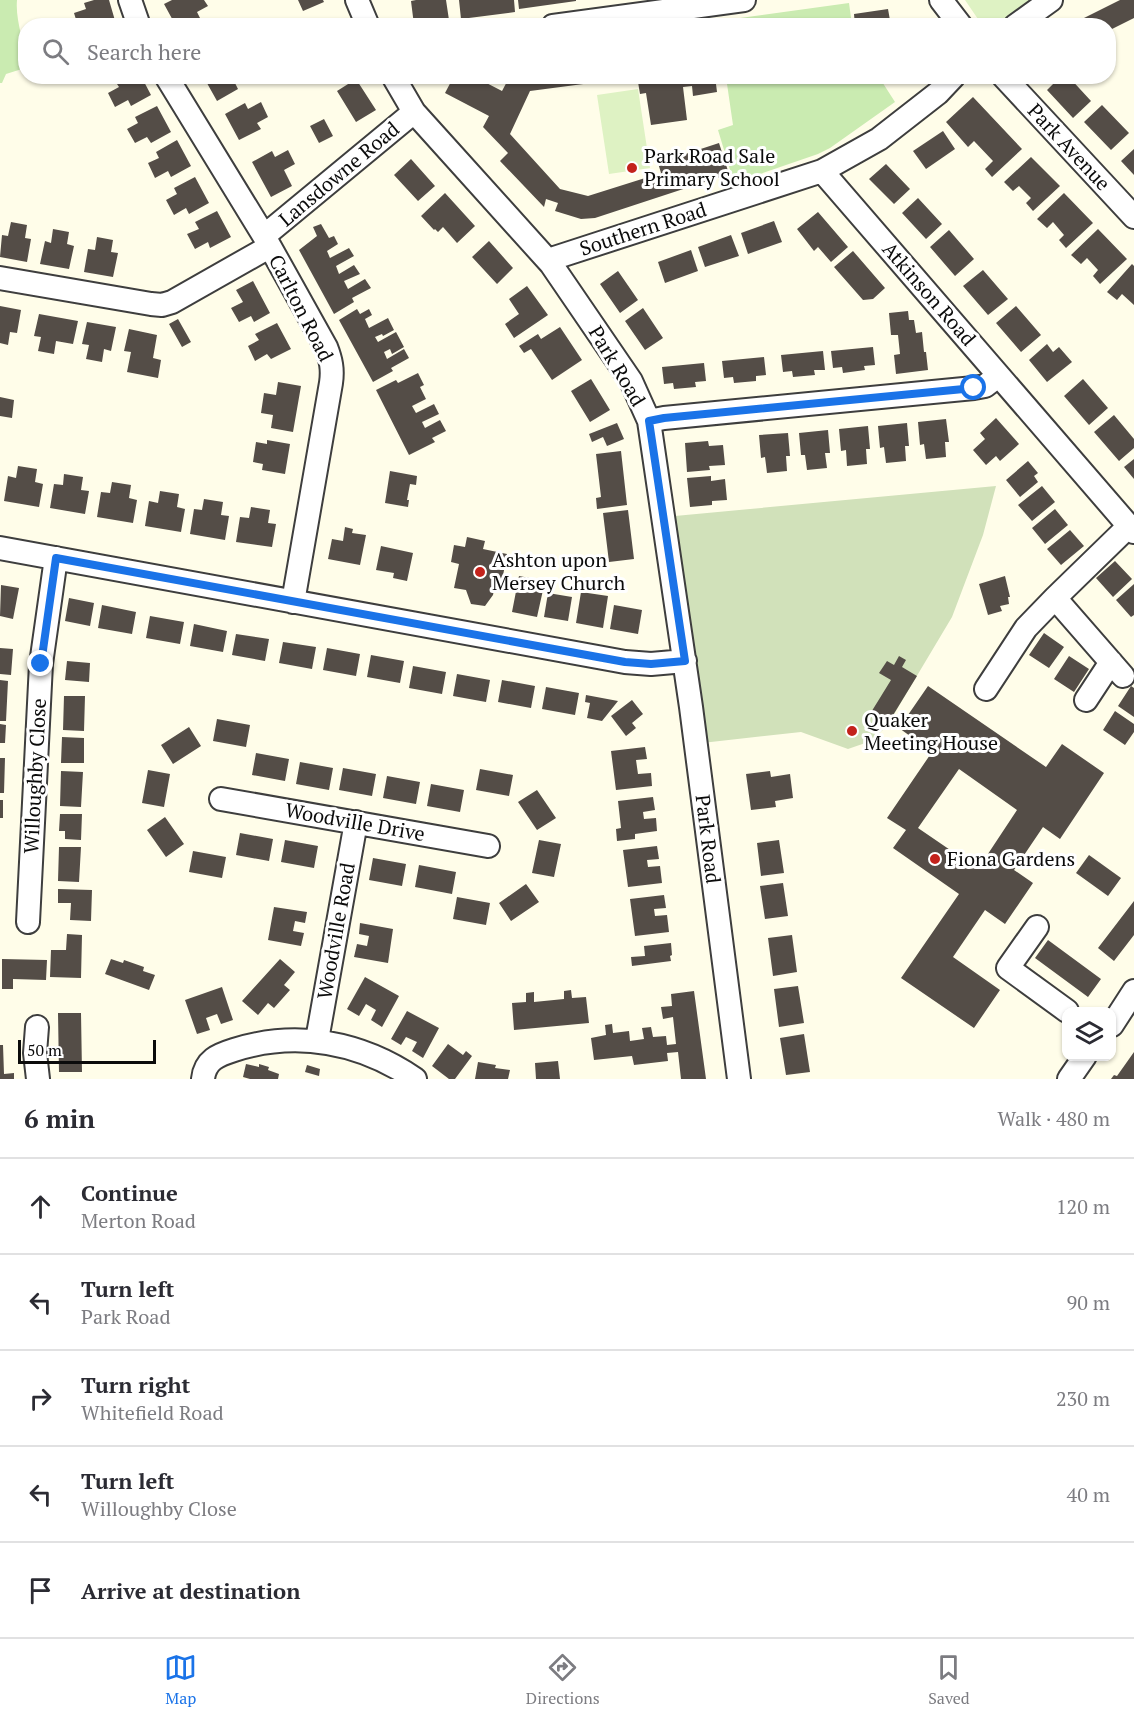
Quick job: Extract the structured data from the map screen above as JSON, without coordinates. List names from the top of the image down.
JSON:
{
  "streets": {
    "street": [
      "Park Avenue",
      "Lansdowne Road",
      "Southern Road",
      "Atkinson Road",
      "Carlton Road",
      "Park Road",
      "Willoughby Close",
      "Woodville Drive",
      "Woodville Road"
    ]
  },
  "crossings": [
    ["Lansdowne Road", "Carlton Road"],
    ["Lansdowne Road", "Park Road"],
    ["Southern Road", "Atkinson Road"],
    ["Southern Road", "Park Road"],
    ["Woodville Drive", "Woodville Road"]
  ],
  "places": [
    "Park Road Sale Primary School",
    "Ashton upon Mersey Church",
    "Quaker Meeting House",
    "Fiona Gardens"
  ],
  "scale_bar": "50 m",
  "page": {
    "search": "Search here",
    "scale": "50 m",
    "heading": ["6 min", "Walk · 480 m"],
    "list": [
      ["Continue", "Merton Road", "120 m"],
      ["Turn left", "Park Road", "90 m"],
      ["Turn right", "Whitefield Road", "230 m"],
      ["Turn left", "Willoughby Close", "40 m"],
      "Arrive at destination"
    ],
    "nav": ["Map", "Directions", "Saved"]
  }
}
